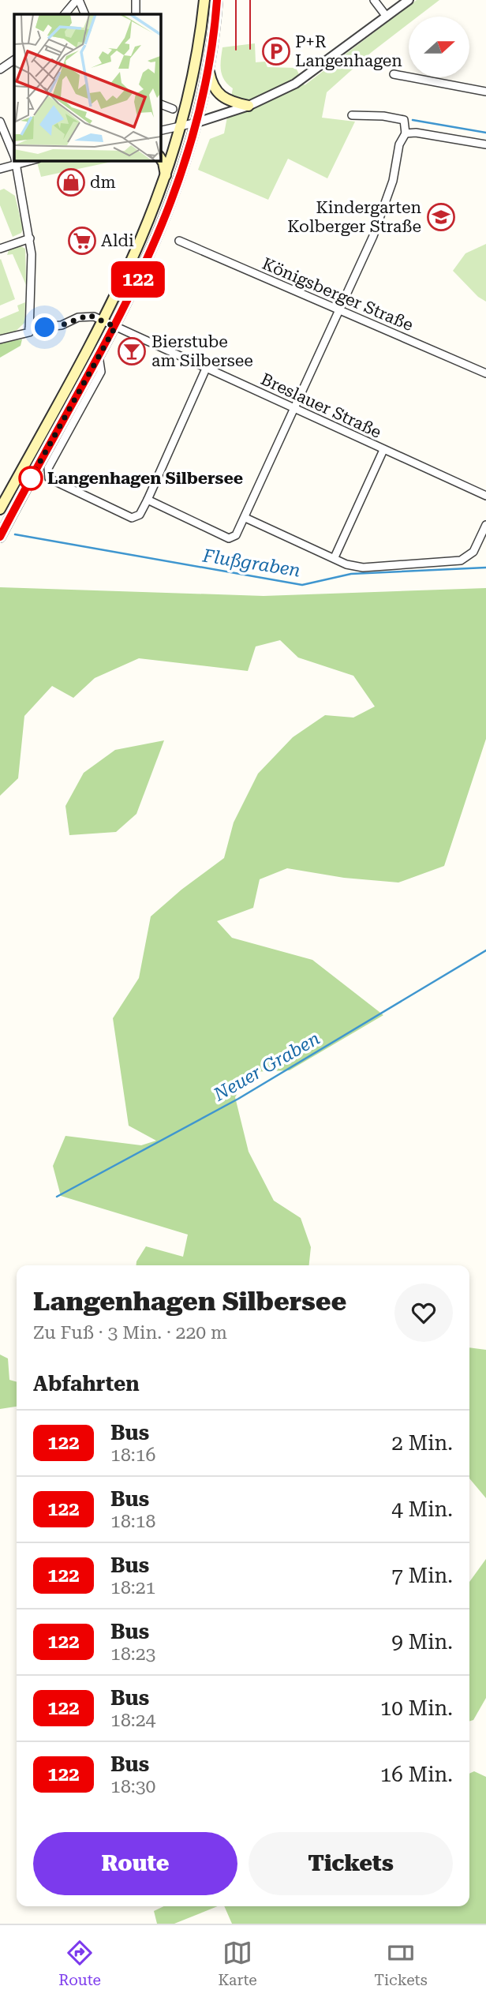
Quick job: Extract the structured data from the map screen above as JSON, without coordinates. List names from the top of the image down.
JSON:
{
  "streets": {
    "street": ["Königsberger Straße", "Breslauer Straße"]
  },
  "water": ["Flußgraben", "Neuer Graben"],
  "places": {
    "parking": ["P+R Langenhagen"],
    "shop": ["dm"],
    "school or university": ["Kindergarten Kolberger Straße"],
    "supermarket": ["Aldi"],
    "bar": ["Bierstube am Silbersee"],
    "other": ["Langenhagen Silbersee"]
  },
  "lines": ["bus line 122"],
  "north": "right",
  "page": {
    "on_map": "122",
    "heading": [
      ["Langenhagen Silbersee", "Zu Fuß · 3 Min. · 220 m"],
      "Abfahrten"
    ],
    "list": [
      {
        "mark": "122",
        "name": "Bus",
        "note": "18:16",
        "value": "2 Min."
      },
      {
        "mark": "122",
        "name": "Bus",
        "note": "18:18",
        "value": "4 Min."
      },
      {
        "mark": "122",
        "name": "Bus",
        "note": "18:21",
        "value": "7 Min."
      },
      {
        "mark": "122",
        "name": "Bus",
        "note": "18:23",
        "value": "9 Min."
      },
      {
        "mark": "122",
        "name": "Bus",
        "note": "18:24",
        "value": "10 Min."
      },
      {
        "mark": "122",
        "name": "Bus",
        "note": "18:30",
        "value": "16 Min."
      }
    ],
    "buttons": ["Route", "Tickets"],
    "tabs": ["Route", "Karte", "Tickets"]
  }
}
